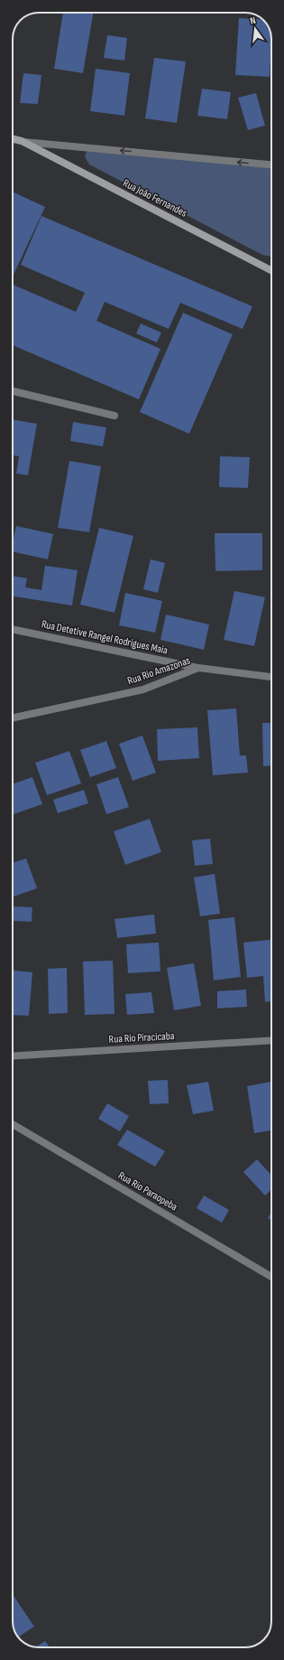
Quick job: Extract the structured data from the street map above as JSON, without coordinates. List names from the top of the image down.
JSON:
{
  "streets": {
    "street": [
      "Rua João Fernandes",
      "Rua Detetive Rangel Rodrigues Maia",
      "Rua Rio Amazonas",
      "Rua Rio Piracicaba",
      "Rua Rio Paraopeba"
    ]
  },
  "crossings": [
    ["Rua Detetive Rangel Rodrigues Maia", "Rua Rio Amazonas"]
  ],
  "north": "top"
}
